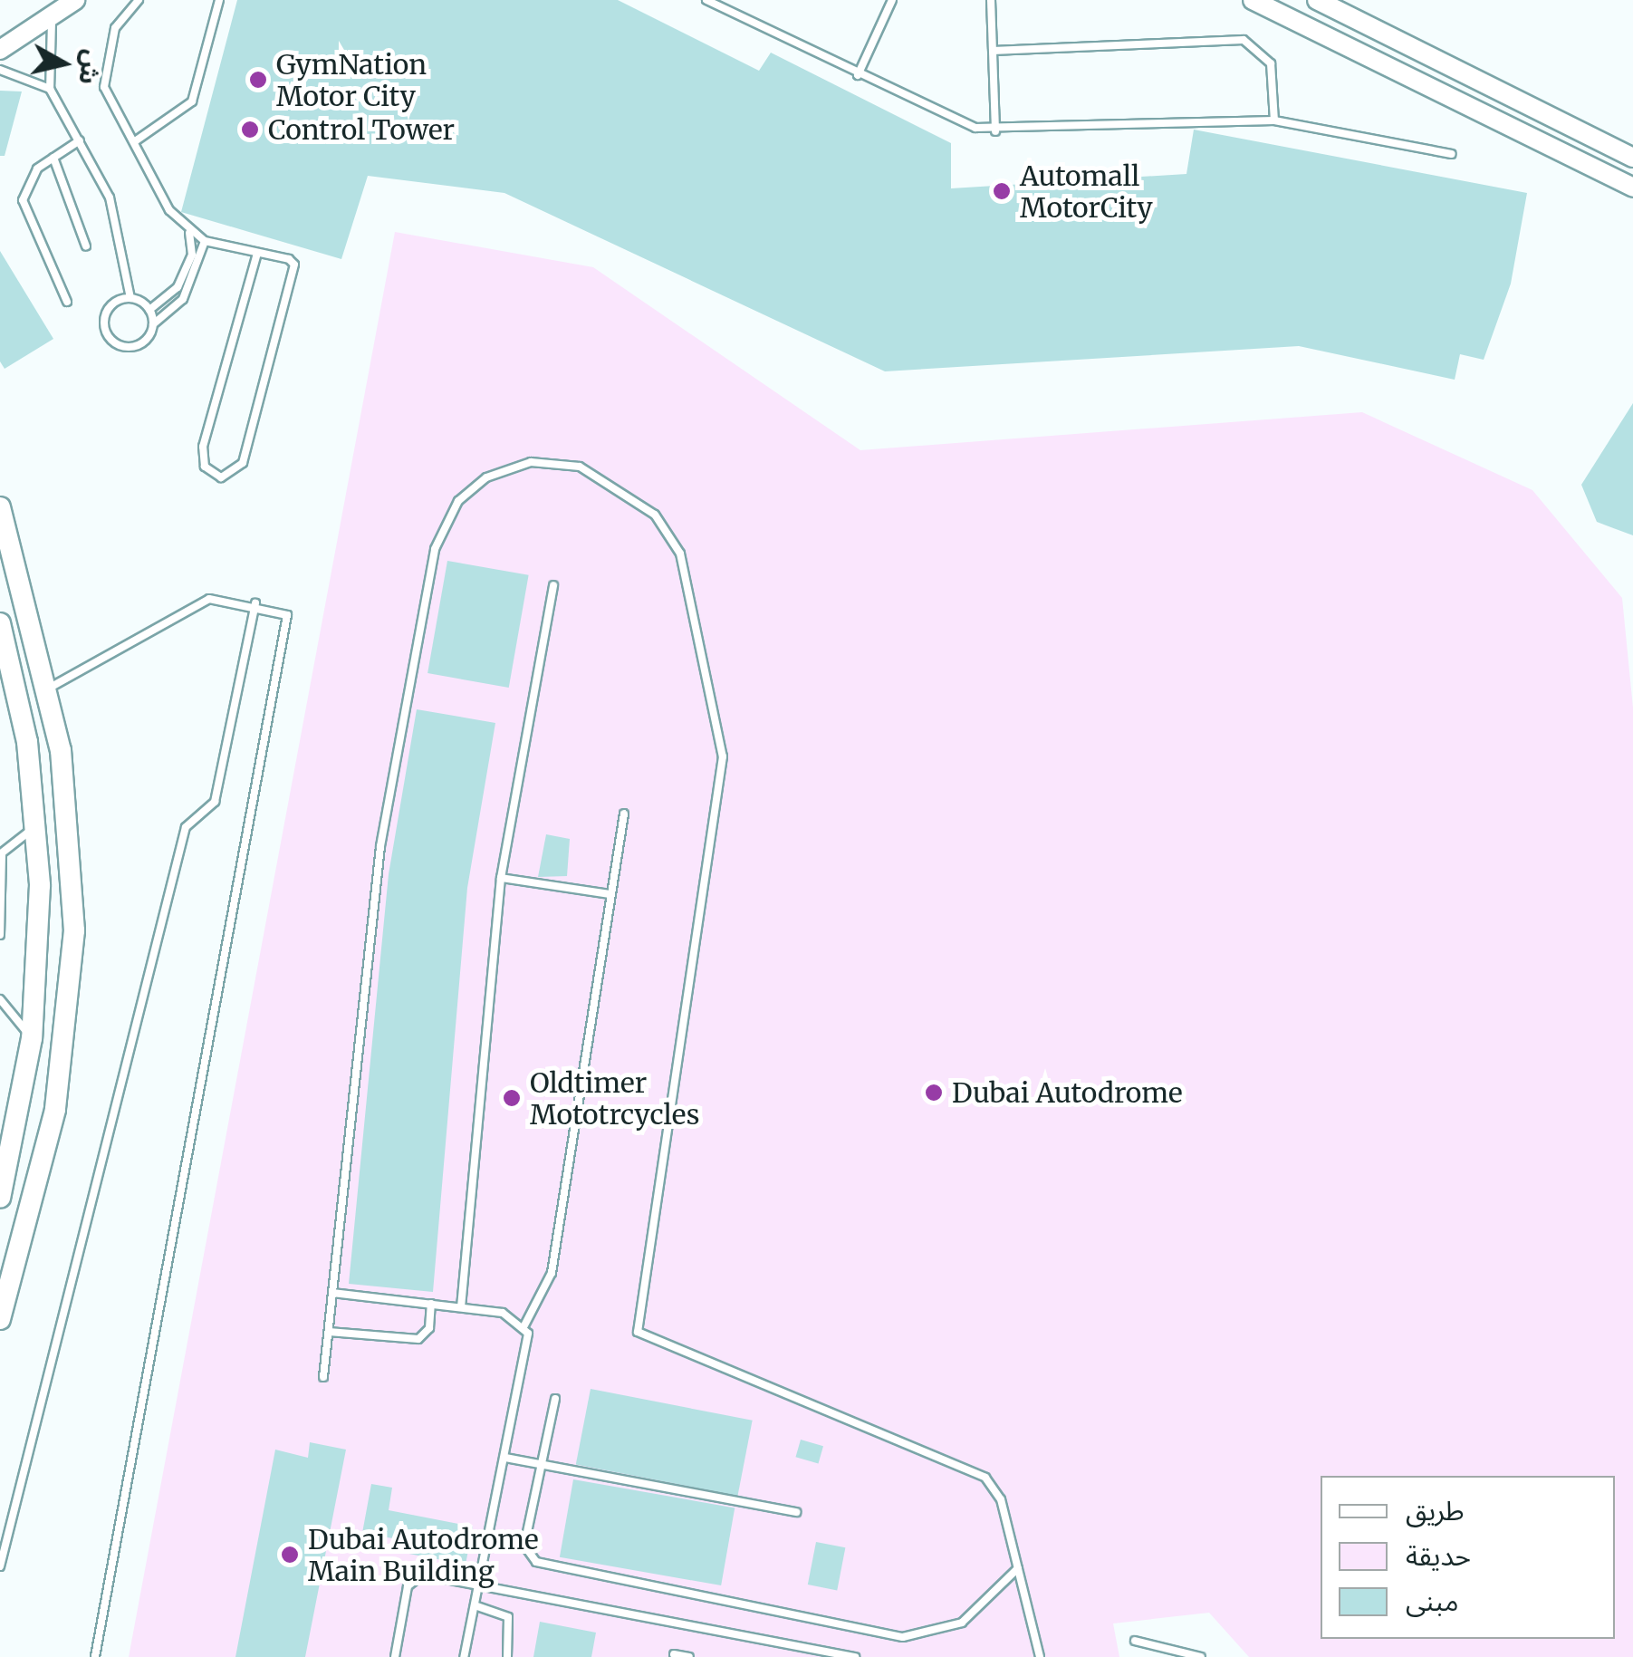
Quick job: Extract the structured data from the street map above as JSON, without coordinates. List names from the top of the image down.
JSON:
{
  "places": [
    "GymNation Motor City",
    "Control Tower",
    "Automall MotorCity",
    "Dubai Autodrome",
    "Oldtimer Mototrcycles",
    "Dubai Autodrome Main Building"
  ],
  "legend": ["طريق", "حديقة", "مبنى"],
  "north": "right"
}
